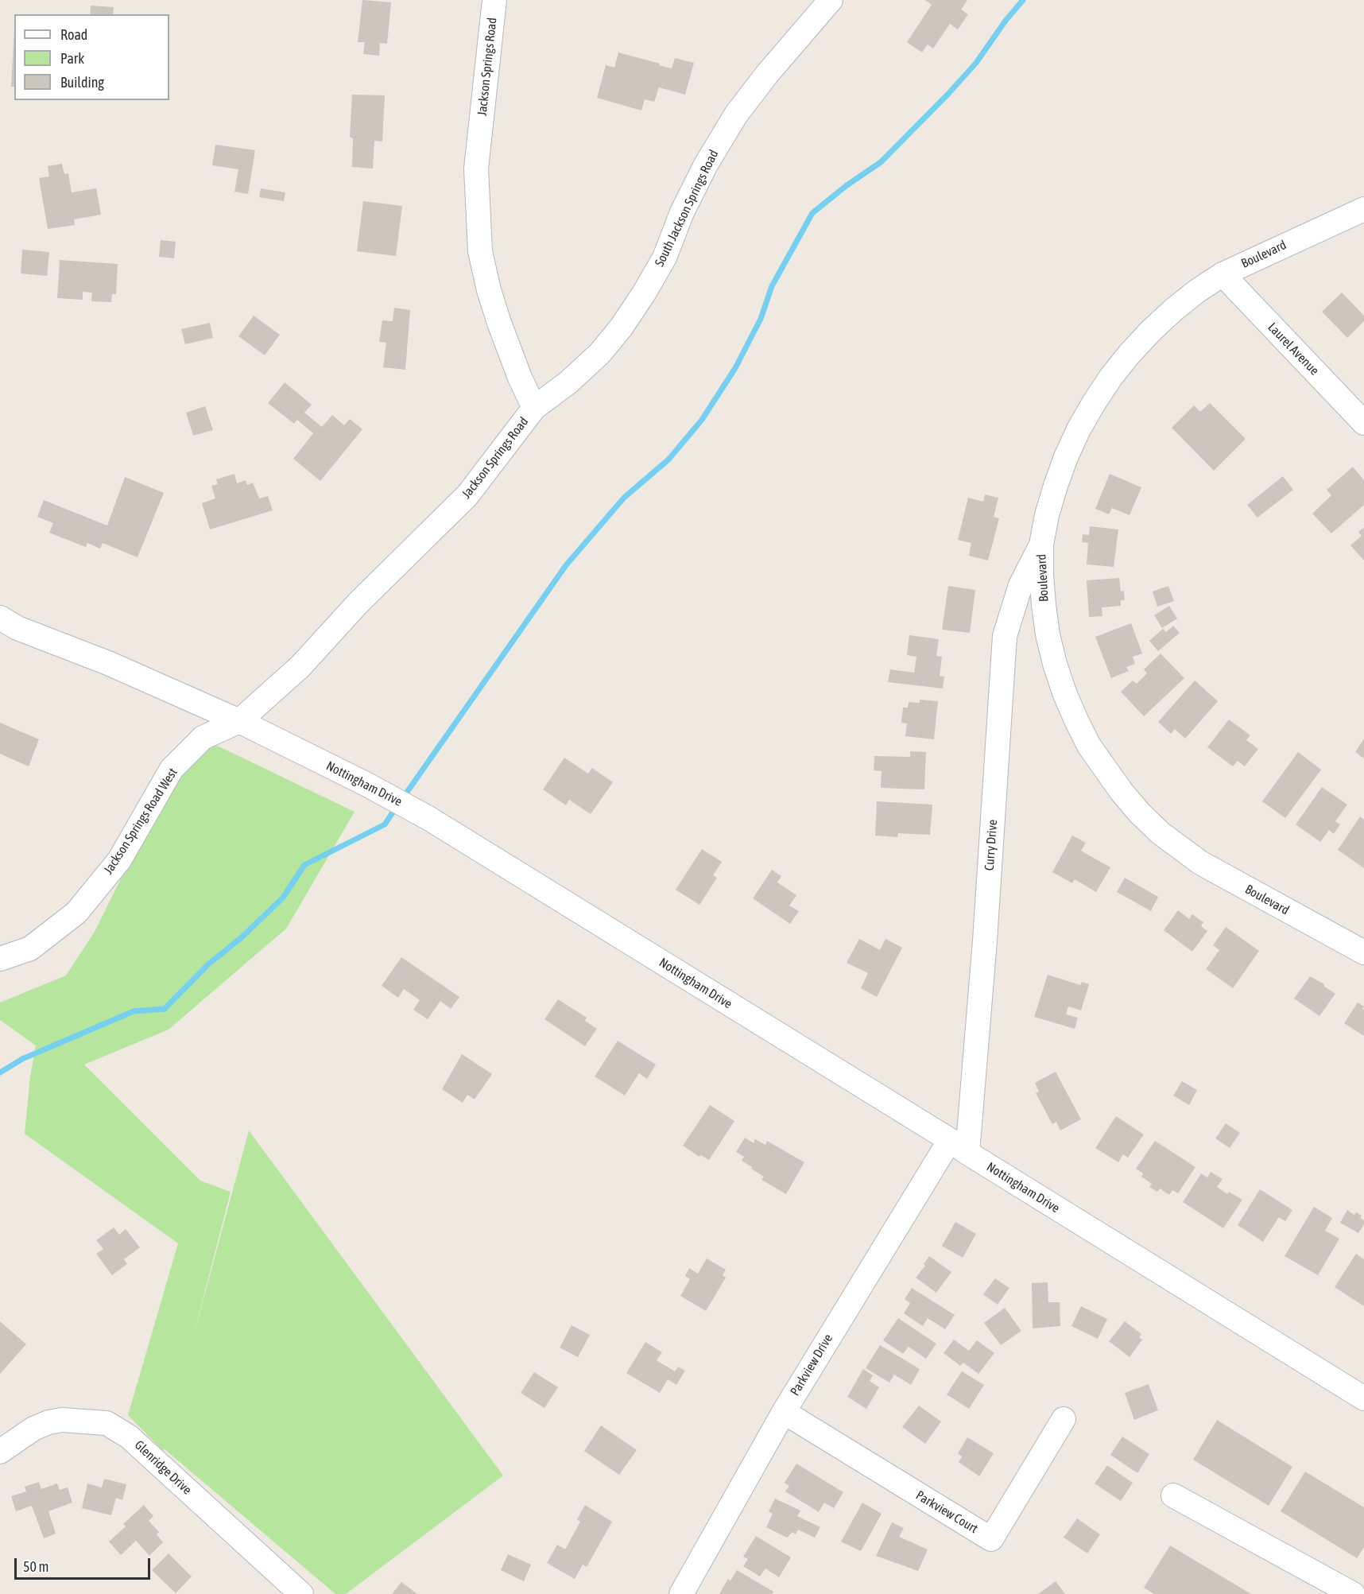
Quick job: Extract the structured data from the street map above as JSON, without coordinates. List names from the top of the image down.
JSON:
{
  "streets": {
    "street": [
      "Jackson Springs Road",
      "South Jackson Springs Road",
      "Boulevard",
      "Laurel Avenue",
      "Nottingham Drive",
      "Jackson Springs Road West",
      "Curry Drive",
      "Parkview Drive",
      "Glenridge Drive",
      "Parkview Court"
    ]
  },
  "crossings": [
    ["Jackson Springs Road", "South Jackson Springs Road"],
    ["Jackson Springs Road", "Nottingham Drive"],
    ["Jackson Springs Road", "Jackson Springs Road West"],
    ["Boulevard", "Laurel Avenue"],
    ["Boulevard", "Curry Drive"],
    ["Nottingham Drive", "Jackson Springs Road West"],
    ["Nottingham Drive", "Curry Drive"],
    ["Nottingham Drive", "Parkview Drive"],
    ["Curry Drive", "Parkview Drive"],
    ["Parkview Drive", "Parkview Court"]
  ],
  "legend": ["Road", "Park", "Building"],
  "scale_bar": "50 m"
}
